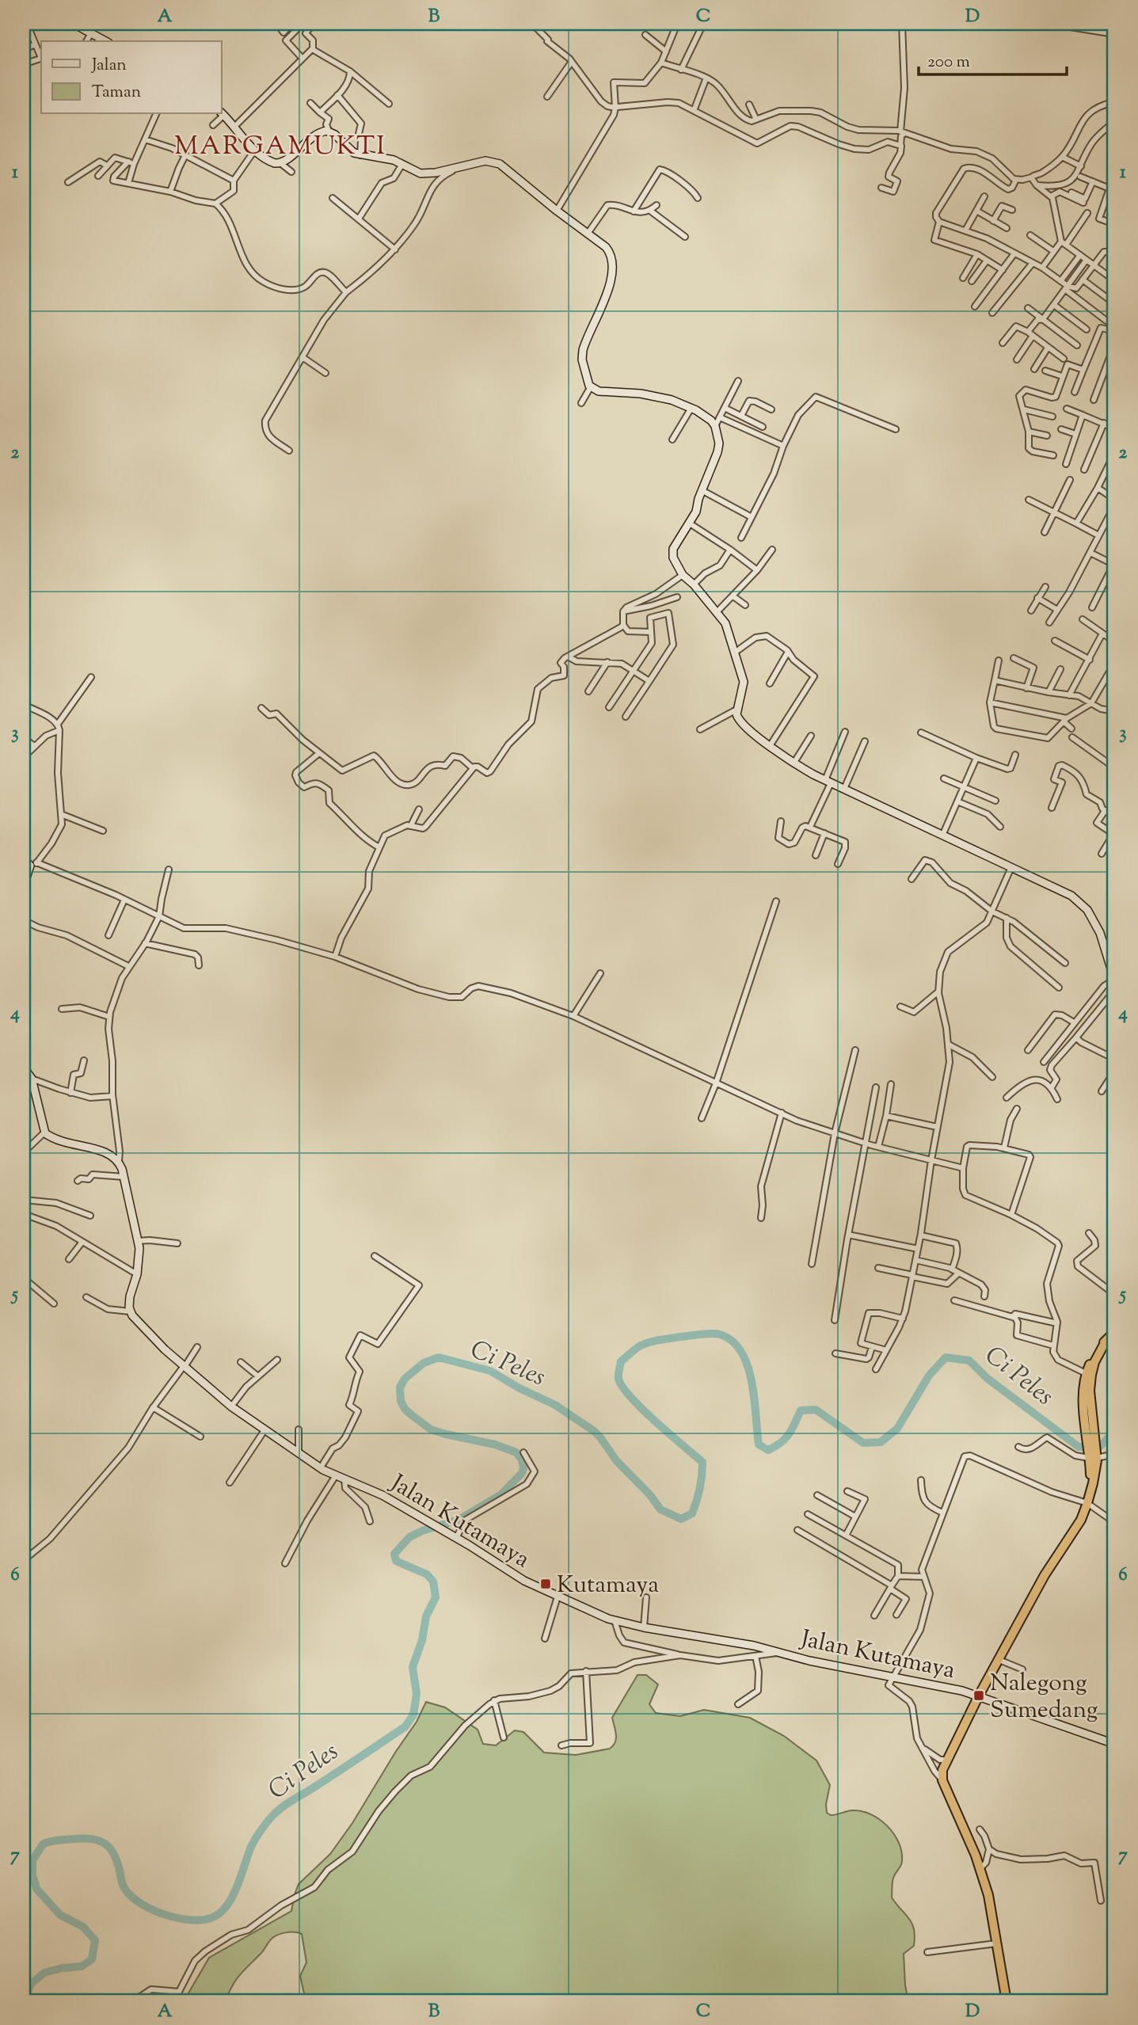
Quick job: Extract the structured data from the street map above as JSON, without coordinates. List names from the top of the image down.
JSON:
{
  "streets": {
    "street": ["Jalan Kutamaya"]
  },
  "districts": ["MARGAMUKTI"],
  "water": ["Ci Peles"],
  "places": {
    "transit": ["Kutamaya", "Nalegong Sumedang"]
  },
  "legend": ["Jalan", "Taman"],
  "scale_bar": "200 m",
  "grid": {
    "columns": [
      "A",
      "B",
      "C",
      "D"
    ],
    "rows": [
      "1",
      "2",
      "3",
      "4",
      "5",
      "6",
      "7"
    ]
  }
}
